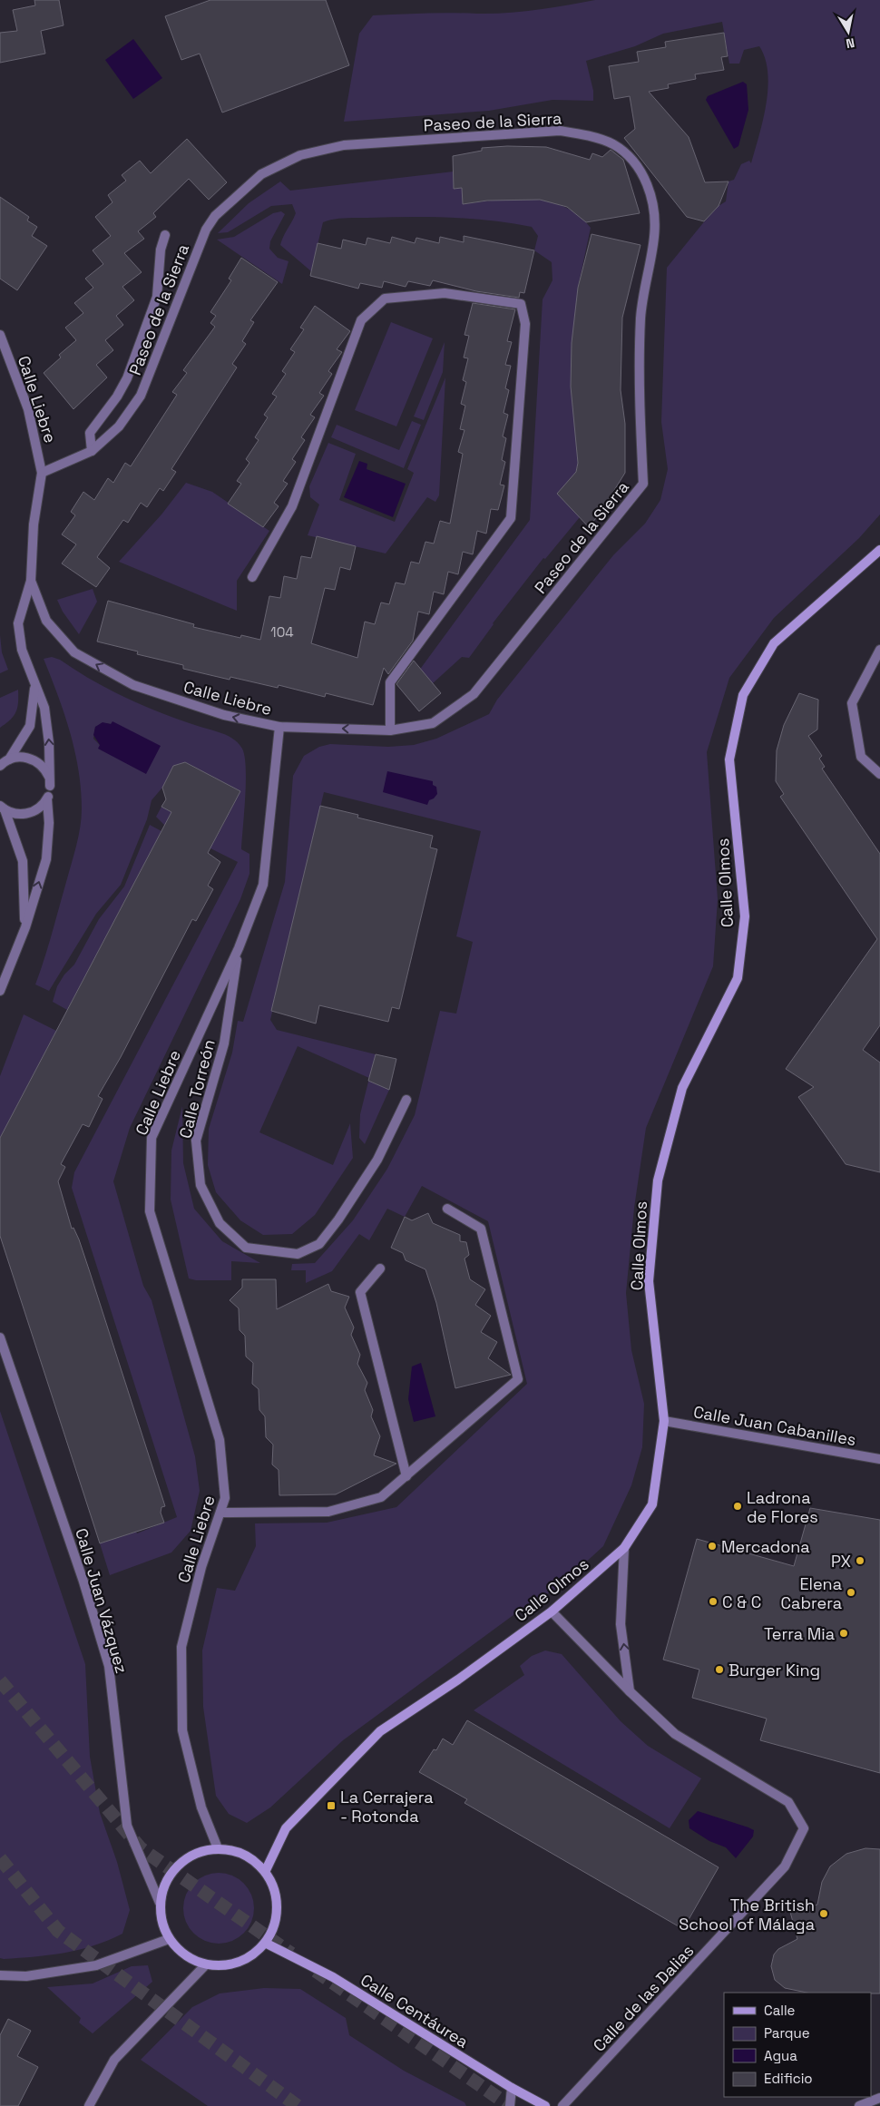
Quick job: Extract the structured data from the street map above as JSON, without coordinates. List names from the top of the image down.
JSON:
{
  "streets": {
    "street": [
      "Paseo de la Sierra",
      "Calle Liebre",
      "Calle Olmos",
      "Calle Torreón",
      "Calle Juan Cabanilles",
      "Calle Juan Vázquez",
      "Calle de las Dalias",
      "Calle Centáurea"
    ]
  },
  "crossings": [
    ["Paseo de la Sierra", "Calle Liebre"],
    ["Calle Liebre", "Calle Olmos"],
    ["Calle Liebre", "Calle Torreón"],
    ["Calle Liebre", "Calle Juan Vázquez"],
    ["Calle Liebre", "Calle Centáurea"],
    ["Calle Olmos", "Calle Juan Cabanilles"],
    ["Calle Olmos", "Calle Juan Vázquez"],
    ["Calle Olmos", "Calle de las Dalias"],
    ["Calle Olmos", "Calle Centáurea"],
    ["Calle Juan Vázquez", "Calle Centáurea"]
  ],
  "places": {
    "other": [
      "Ladrona de Flores",
      "Mercadona",
      "PX",
      "Elena Cabrera",
      "C & C",
      "Terra Mia",
      "Burger King",
      "The British School of Málaga"
    ],
    "transit": ["La Cerrajera - Rotonda"]
  },
  "house_numbers": ["104"],
  "legend": [
    "Calle",
    "Parque",
    "Agua",
    "Edificio"
  ],
  "north": "bottom"
}
